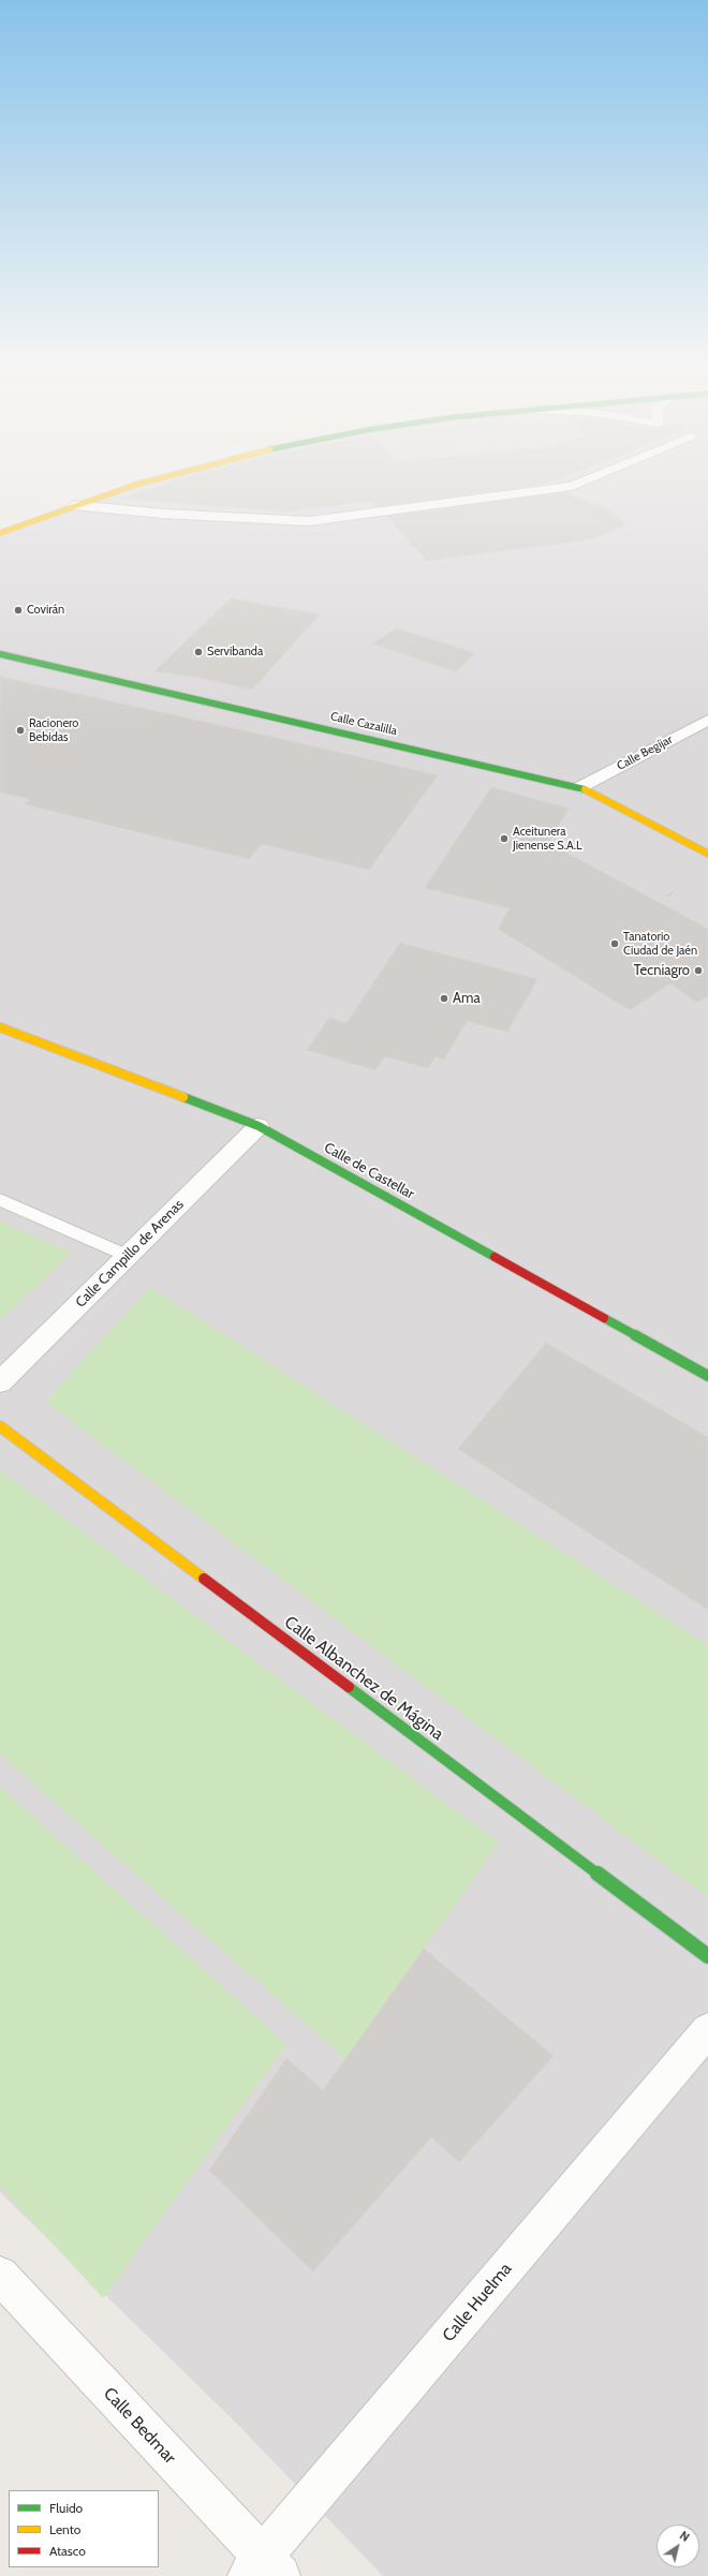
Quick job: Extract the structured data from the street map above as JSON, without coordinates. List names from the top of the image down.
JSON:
{
  "streets": {
    "street": [
      "Calle Cazalilla",
      "Calle Begíjar",
      "Calle de Castellar",
      "Calle Campillo de Arenas",
      "Calle Albanchez de Mágina",
      "Calle Huelma",
      "Calle Bedmar"
    ]
  },
  "crossings": [
    ["Calle Cazalilla", "Calle Begíjar"],
    ["Calle de Castellar", "Calle Campillo de Arenas"],
    ["Calle Huelma", "Calle Bedmar"]
  ],
  "places": [
    "Covirán",
    "Servibanda",
    "Racionero Bebidas",
    "Aceitunera Jienense S.A.L",
    "Tanatorio Ciudad de Jaén",
    "Tecniagro",
    "Ama"
  ],
  "legend": ["Fluido", "Lento", "Atasco"],
  "north": "top right"
}
